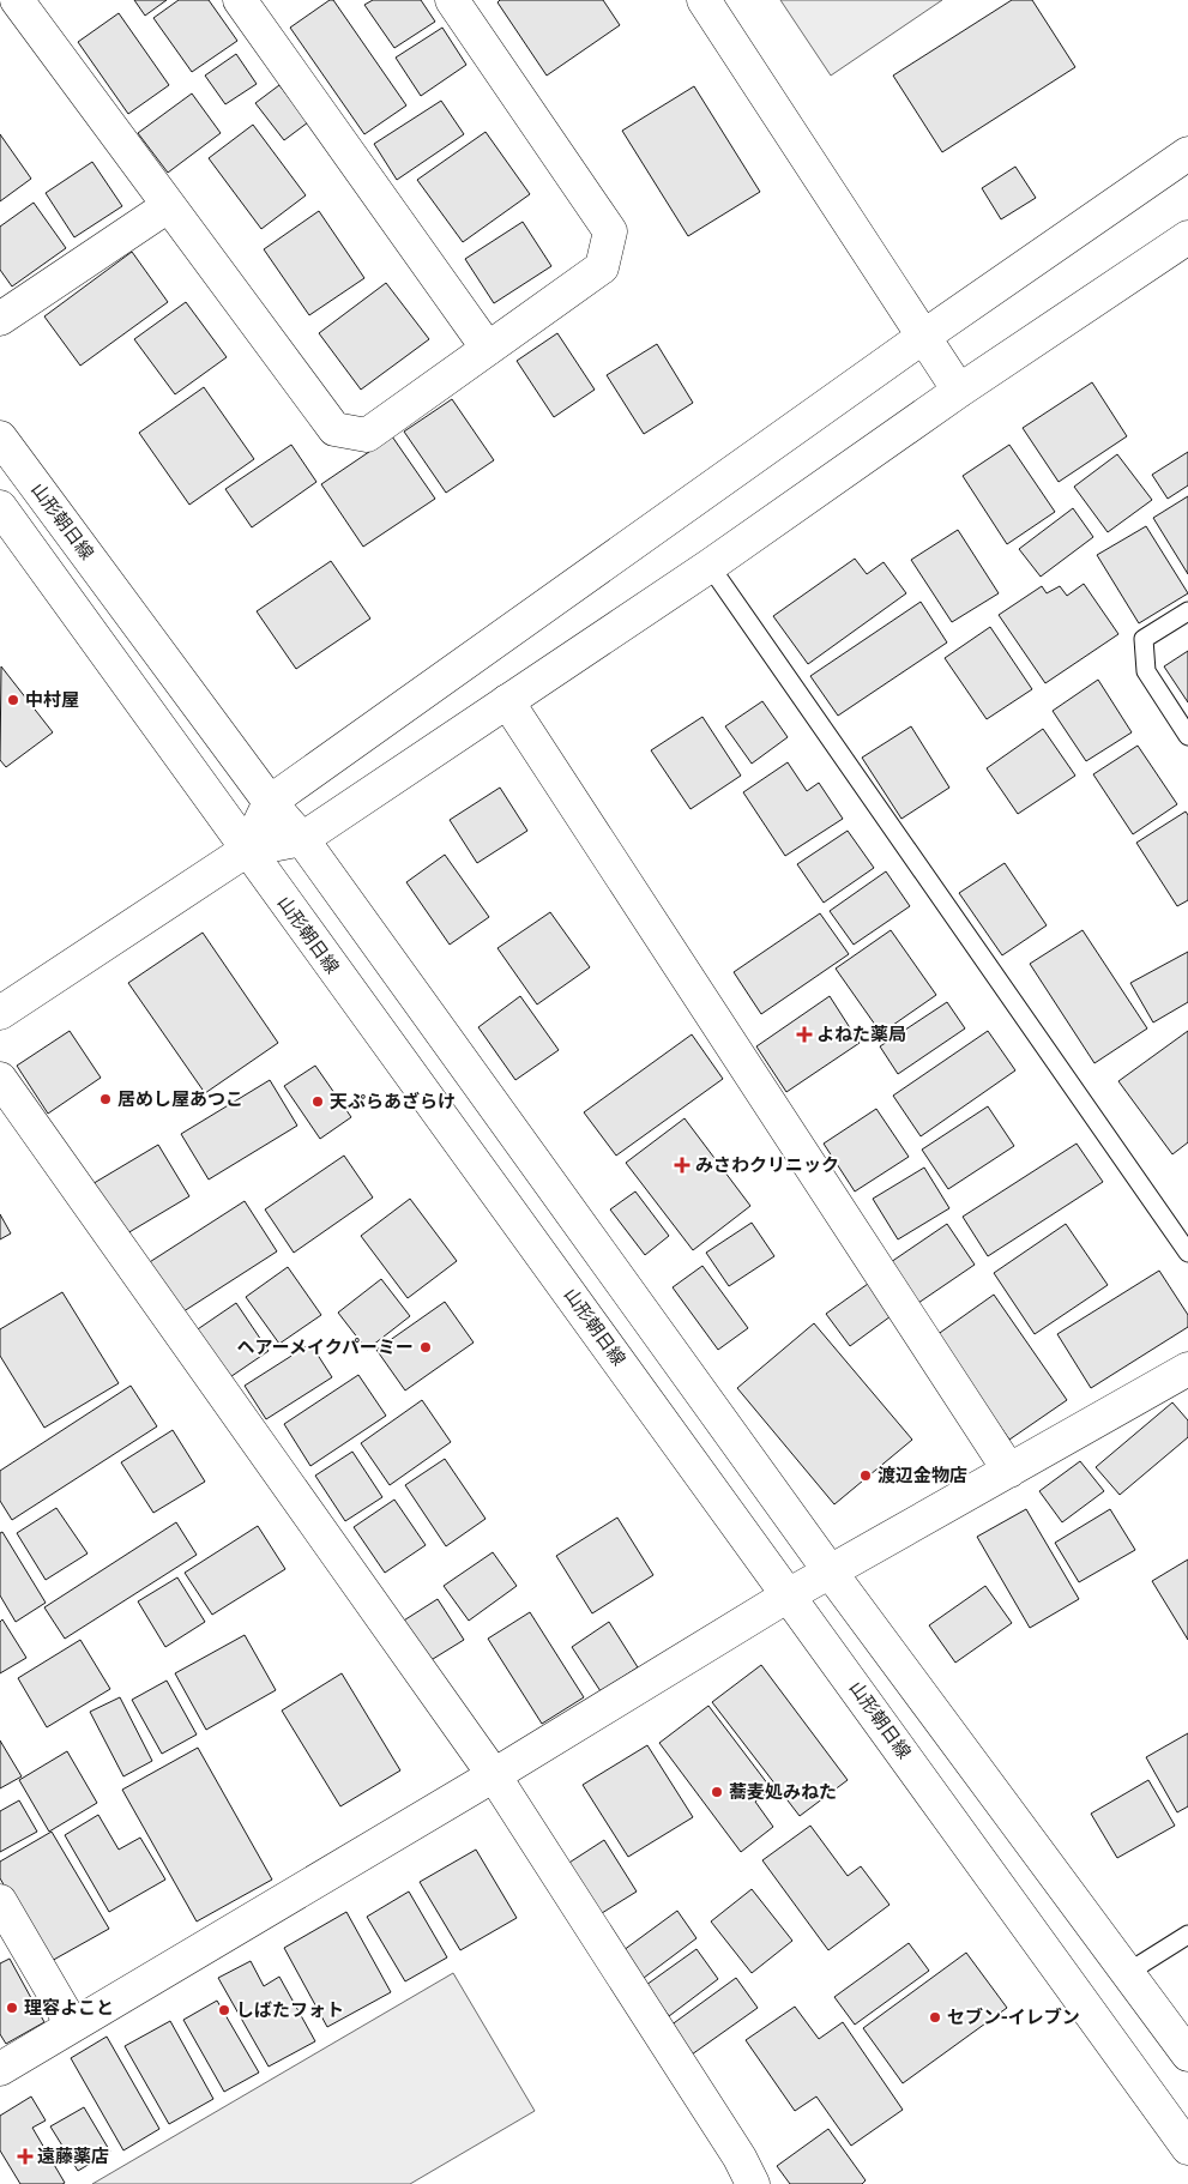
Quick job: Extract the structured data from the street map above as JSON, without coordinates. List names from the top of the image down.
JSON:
{
  "streets": {
    "street": ["山形朝日線"]
  },
  "places": {
    "other": [
      "中村屋",
      "居めし屋あつこ",
      "天ぷらあざらけ",
      "ヘアーメイクパーミー",
      "渡辺金物店",
      "蕎麦処みねた",
      "理容よこと",
      "しばたフォト",
      "セブン-イレブン"
    ],
    "health": ["よねた薬局", "みさわクリニック", "遠藤薬店"]
  }
}
